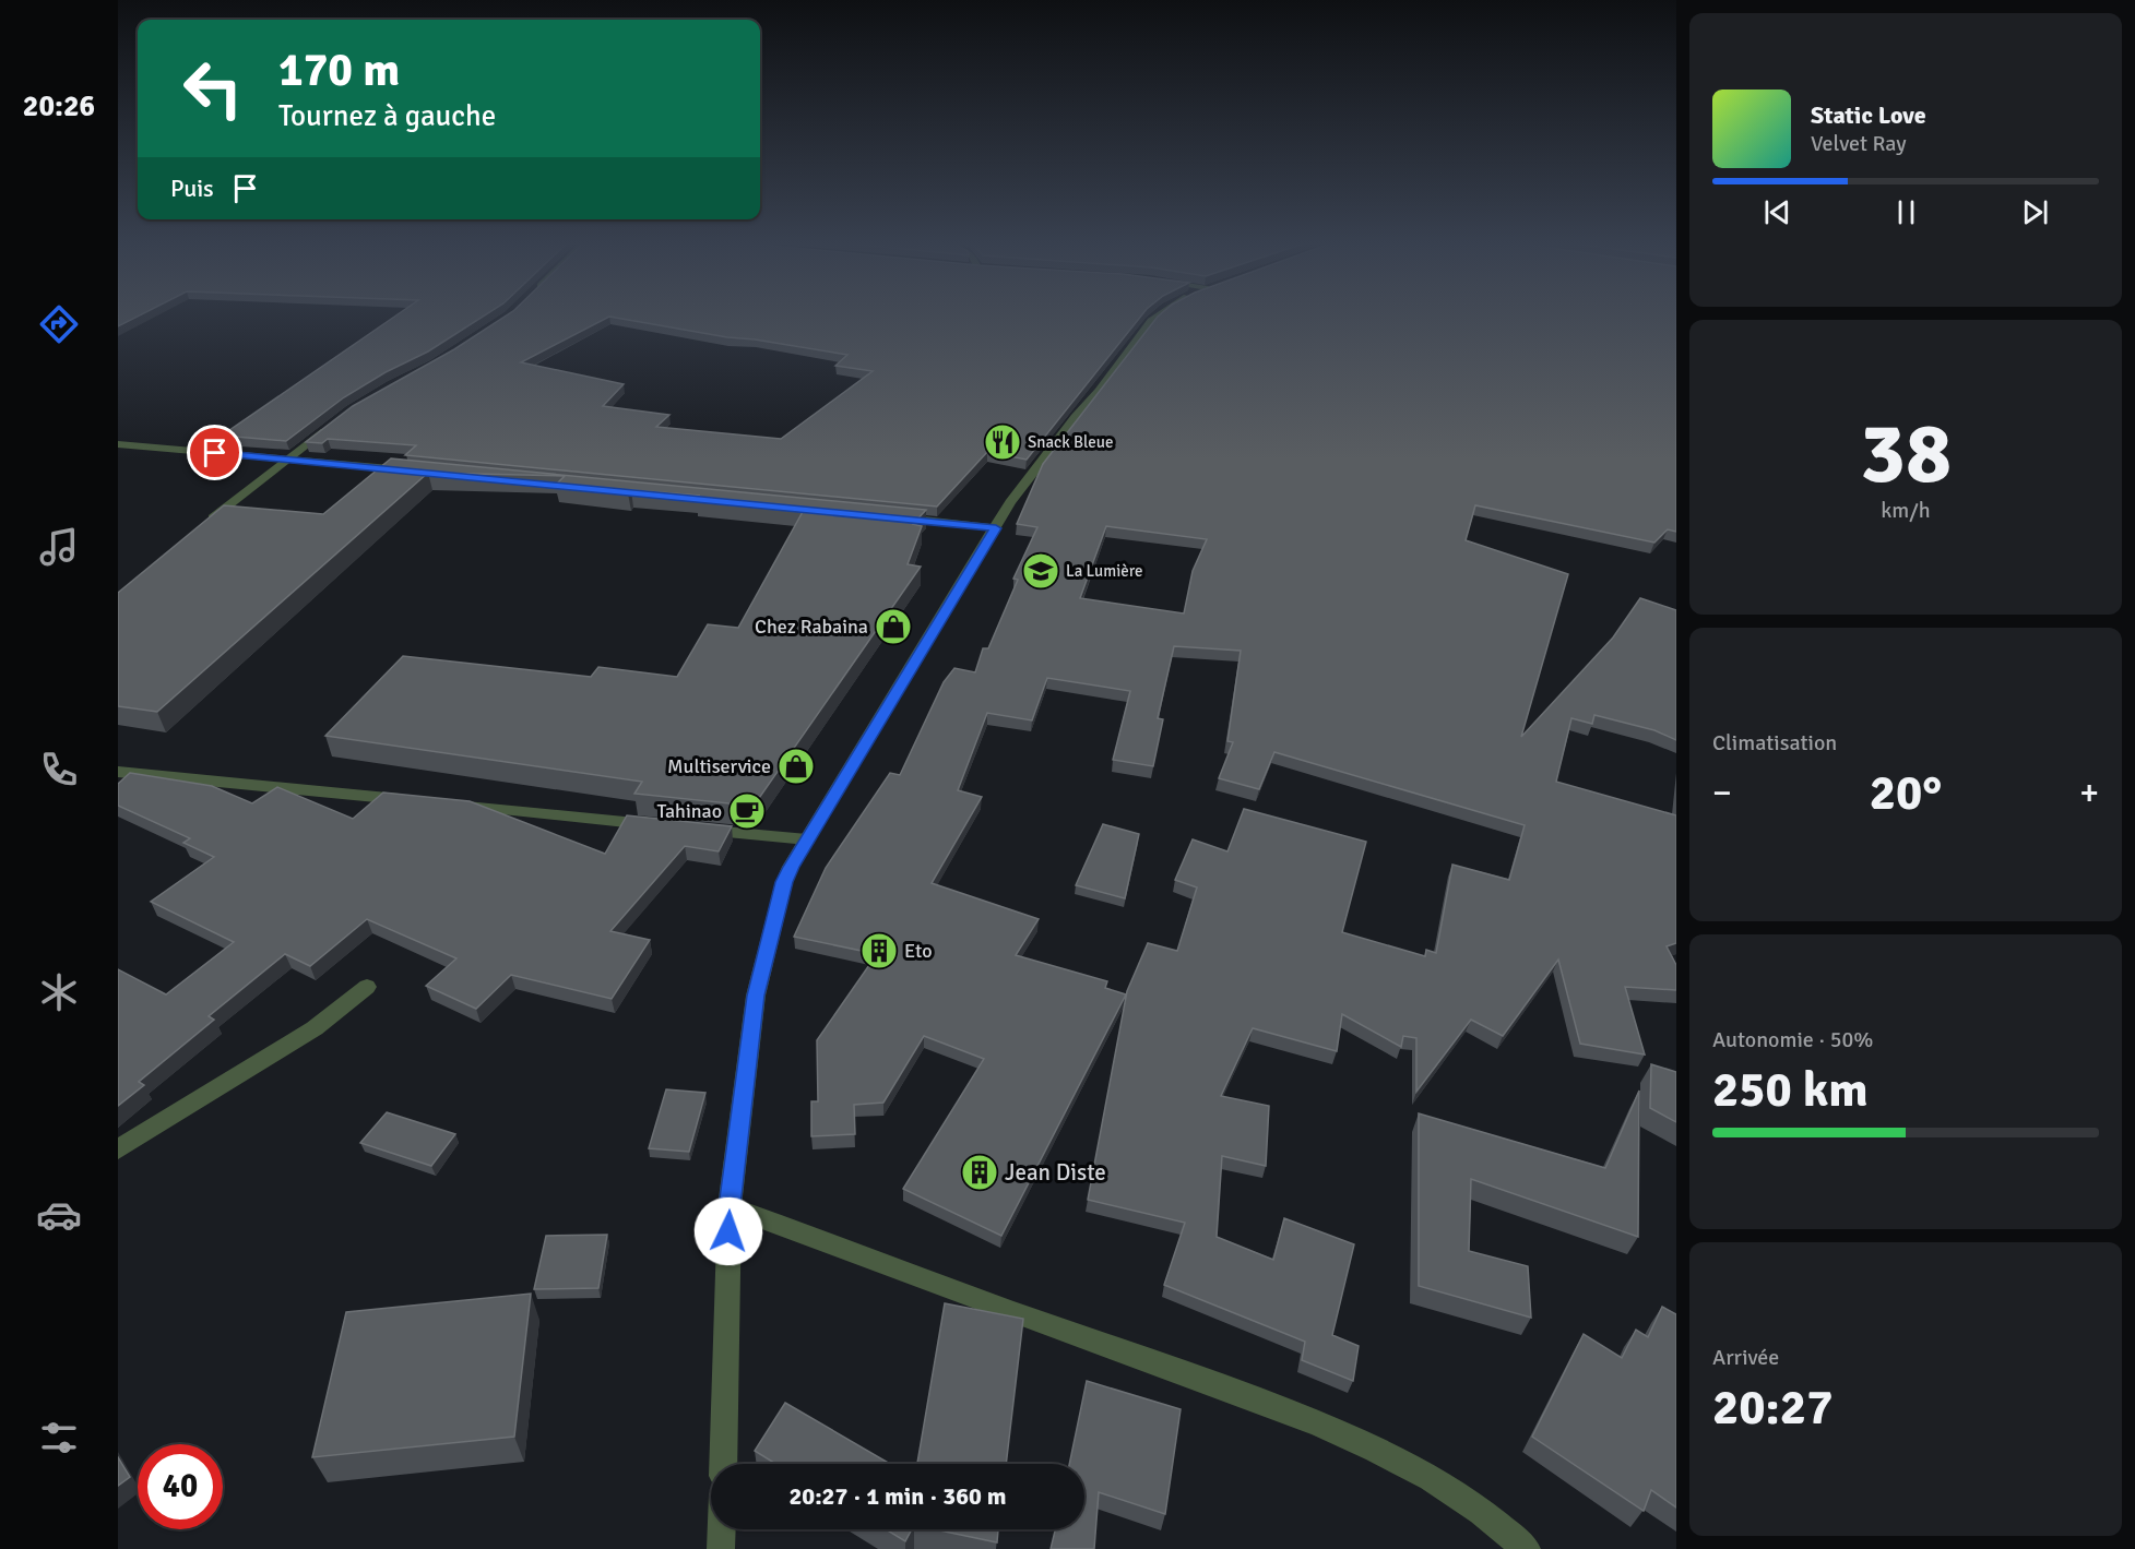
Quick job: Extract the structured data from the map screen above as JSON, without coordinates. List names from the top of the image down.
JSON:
{
  "places": {
    "restaurant": ["Snack Bleue"],
    "school or university": ["La Lumière"],
    "shop": ["Chez Rabaina", "Multiservice"],
    "cafe": ["Tahinao"],
    "building": ["Eto", "Jean Diste"]
  },
  "page": {
    "tabs": "20:26",
    "turn": ["170 m", "Tournez à gauche"],
    "song": ["Static Love", "Velvet Ray"],
    "then": "Puis",
    "tile": [
      ["38", "km/h"],
      "Climatisation",
      ["Autonomie · 50%", "250 km"],
      ["Arrivée", "20:27"]
    ],
    "heat": ["−", "20°", "+"],
    "limit": "40",
    "trip": "20:27 · 1 min · 360 m"
  }
}
